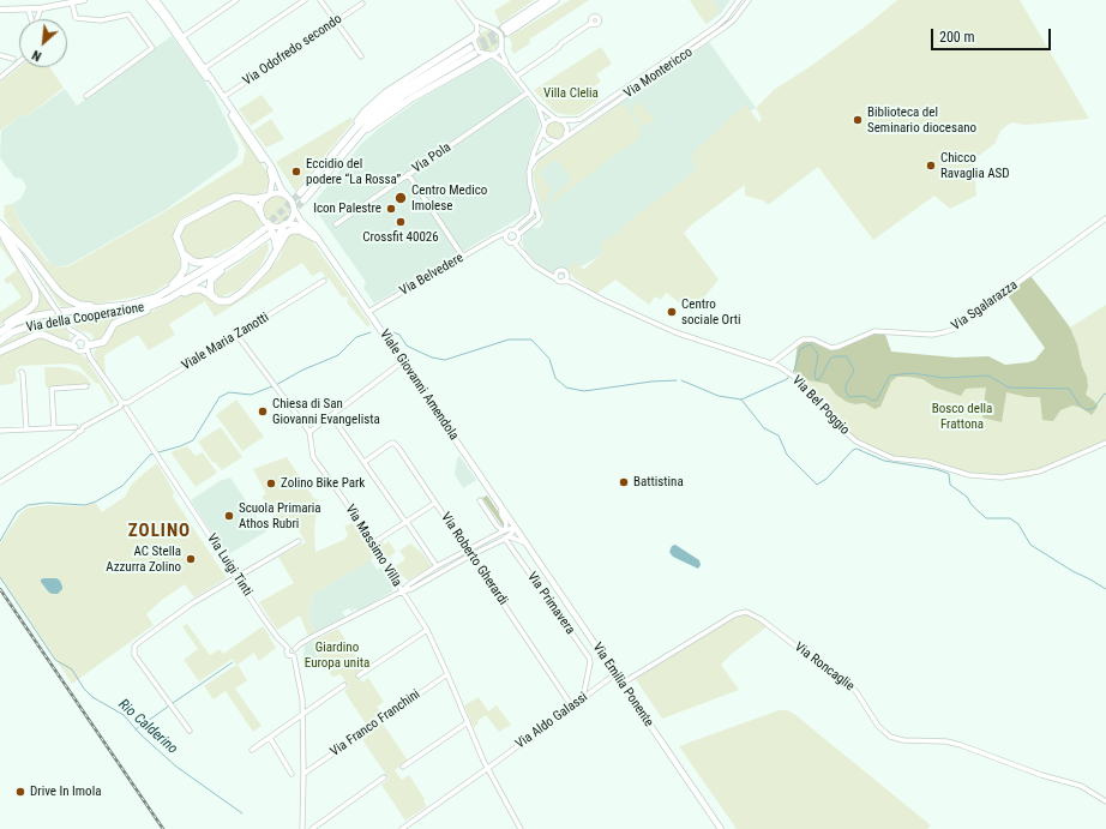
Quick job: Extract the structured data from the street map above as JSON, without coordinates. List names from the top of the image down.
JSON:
{
  "streets": {
    "highway": ["Via della Cooperazione"],
    "main road": ["Viale Giovanni Amendola", "Via Emilia Ponente"],
    "street": [
      "Via Odofredo secondo",
      "Via Montericco",
      "Via Pola",
      "Via Belvedere",
      "Via Sgalarazza",
      "Viale Maria Zanotti",
      "Via Bel Poggio",
      "Via Massimo Villa",
      "Via Roberto Gherardi",
      "Via Luigi Tinti",
      "Via Primavera",
      "Via Roncaglie",
      "Via Aldo Galassi",
      "Via Franco Franchini"
    ]
  },
  "crossings": [
    ["Via Belvedere", "Viale Giovanni Amendola"],
    ["Via Belvedere", "Via Bel Poggio"],
    ["Via Sgalarazza", "Via Bel Poggio"],
    ["Via della Cooperazione", "Viale Giovanni Amendola"],
    ["Viale Maria Zanotti", "Via Massimo Villa"],
    ["Viale Maria Zanotti", "Via Luigi Tinti"],
    ["Viale Giovanni Amendola", "Via Emilia Ponente"],
    ["Via Massimo Villa", "Via Aldo Galassi"],
    ["Via Massimo Villa", "Via Franco Franchini"],
    ["Via Roberto Gherardi", "Via Aldo Galassi"],
    ["Via Primavera", "Via Aldo Galassi"],
    ["Via Roncaglie", "Via Emilia Ponente"],
    ["Via Emilia Ponente", "Via Aldo Galassi"]
  ],
  "districts": ["ZOLINO"],
  "water": ["Rio Calderino"],
  "parks": ["Villa Clelia", "Bosco della Frattona", "Giardino Europa unita"],
  "places": [
    "Biblioteca del Seminario diocesano",
    "Chicco Ravaglia ASD",
    "Eccidio del podere “La Rossa”",
    "Centro Medico Imolese",
    "Icon Palestre",
    "Crossfit 40026",
    "Centro sociale Orti",
    "Chiesa di San Giovanni Evangelista",
    "Battistina",
    "Zolino Bike Park",
    "Scuola Primaria Athos Rubri",
    "AC Stella Azzurra Zolino",
    "Drive In Imola"
  ],
  "scale_bar": "200 m",
  "north": "bottom left"
}
